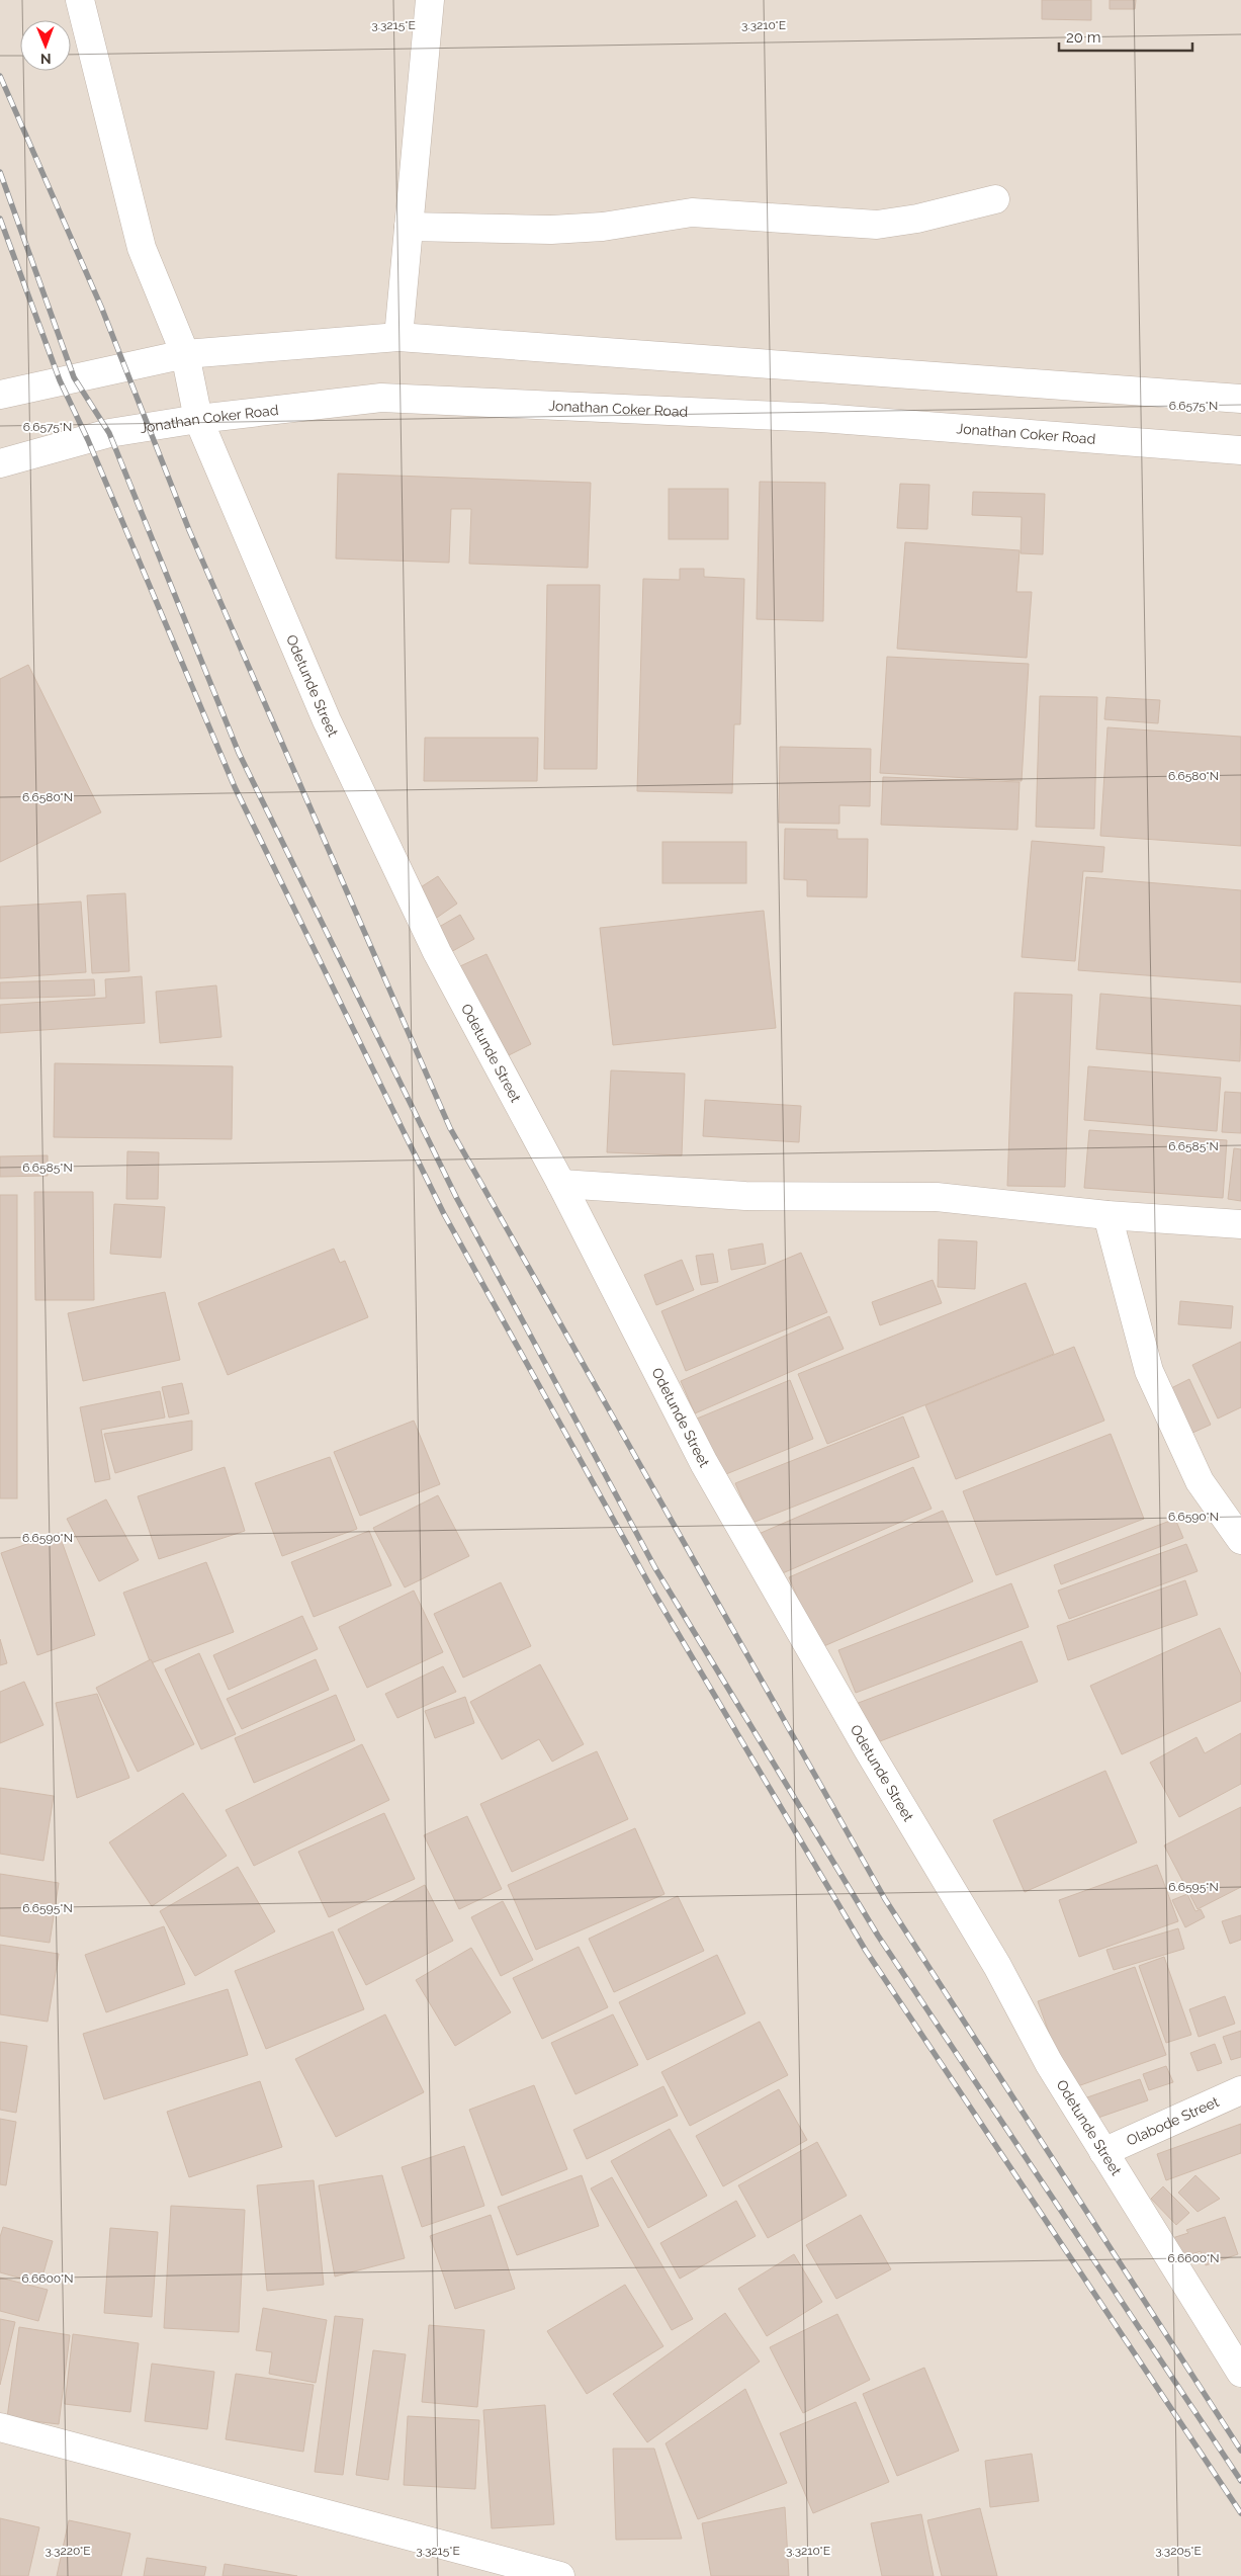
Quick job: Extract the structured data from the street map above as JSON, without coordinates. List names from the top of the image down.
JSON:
{
  "streets": {
    "street": ["Jonathan Coker Road", "Odetunde Street", "Olabode Street"]
  },
  "crossings": [
    ["Jonathan Coker Road", "Odetunde Street"],
    ["Odetunde Street", "Olabode Street"]
  ],
  "scale_bar": "20 m",
  "north": "bottom",
  "coordinates": [
    "3.3215°E",
    "3.3210°E",
    "6.6575°N",
    "6.6580°N",
    "6.6585°N",
    "6.6590°N",
    "6.6595°N",
    "6.6600°N",
    "3.3220°E",
    "3.3205°E"
  ]
}
